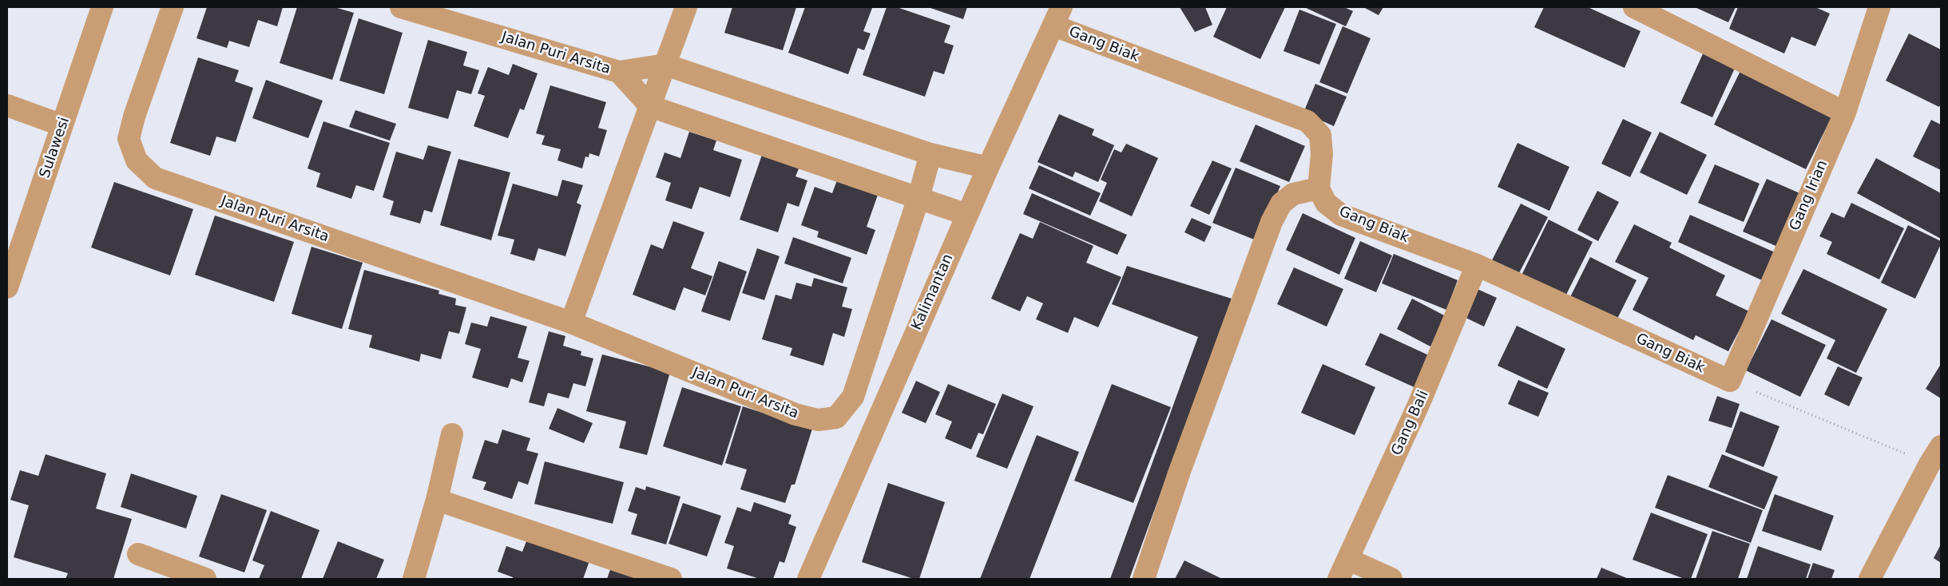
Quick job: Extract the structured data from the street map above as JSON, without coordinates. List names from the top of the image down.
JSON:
{
  "streets": {
    "street": [
      "Gang Biak",
      "Jalan Puri Arsita",
      "Sulawesi",
      "Gang Irian",
      "Kalimantan",
      "Gang Bali"
    ]
  },
  "crossings": [
    ["Gang Biak", "Gang Irian"],
    ["Gang Biak", "Kalimantan"],
    ["Gang Biak", "Gang Bali"],
    ["Jalan Puri Arsita", "Kalimantan"]
  ]
}
